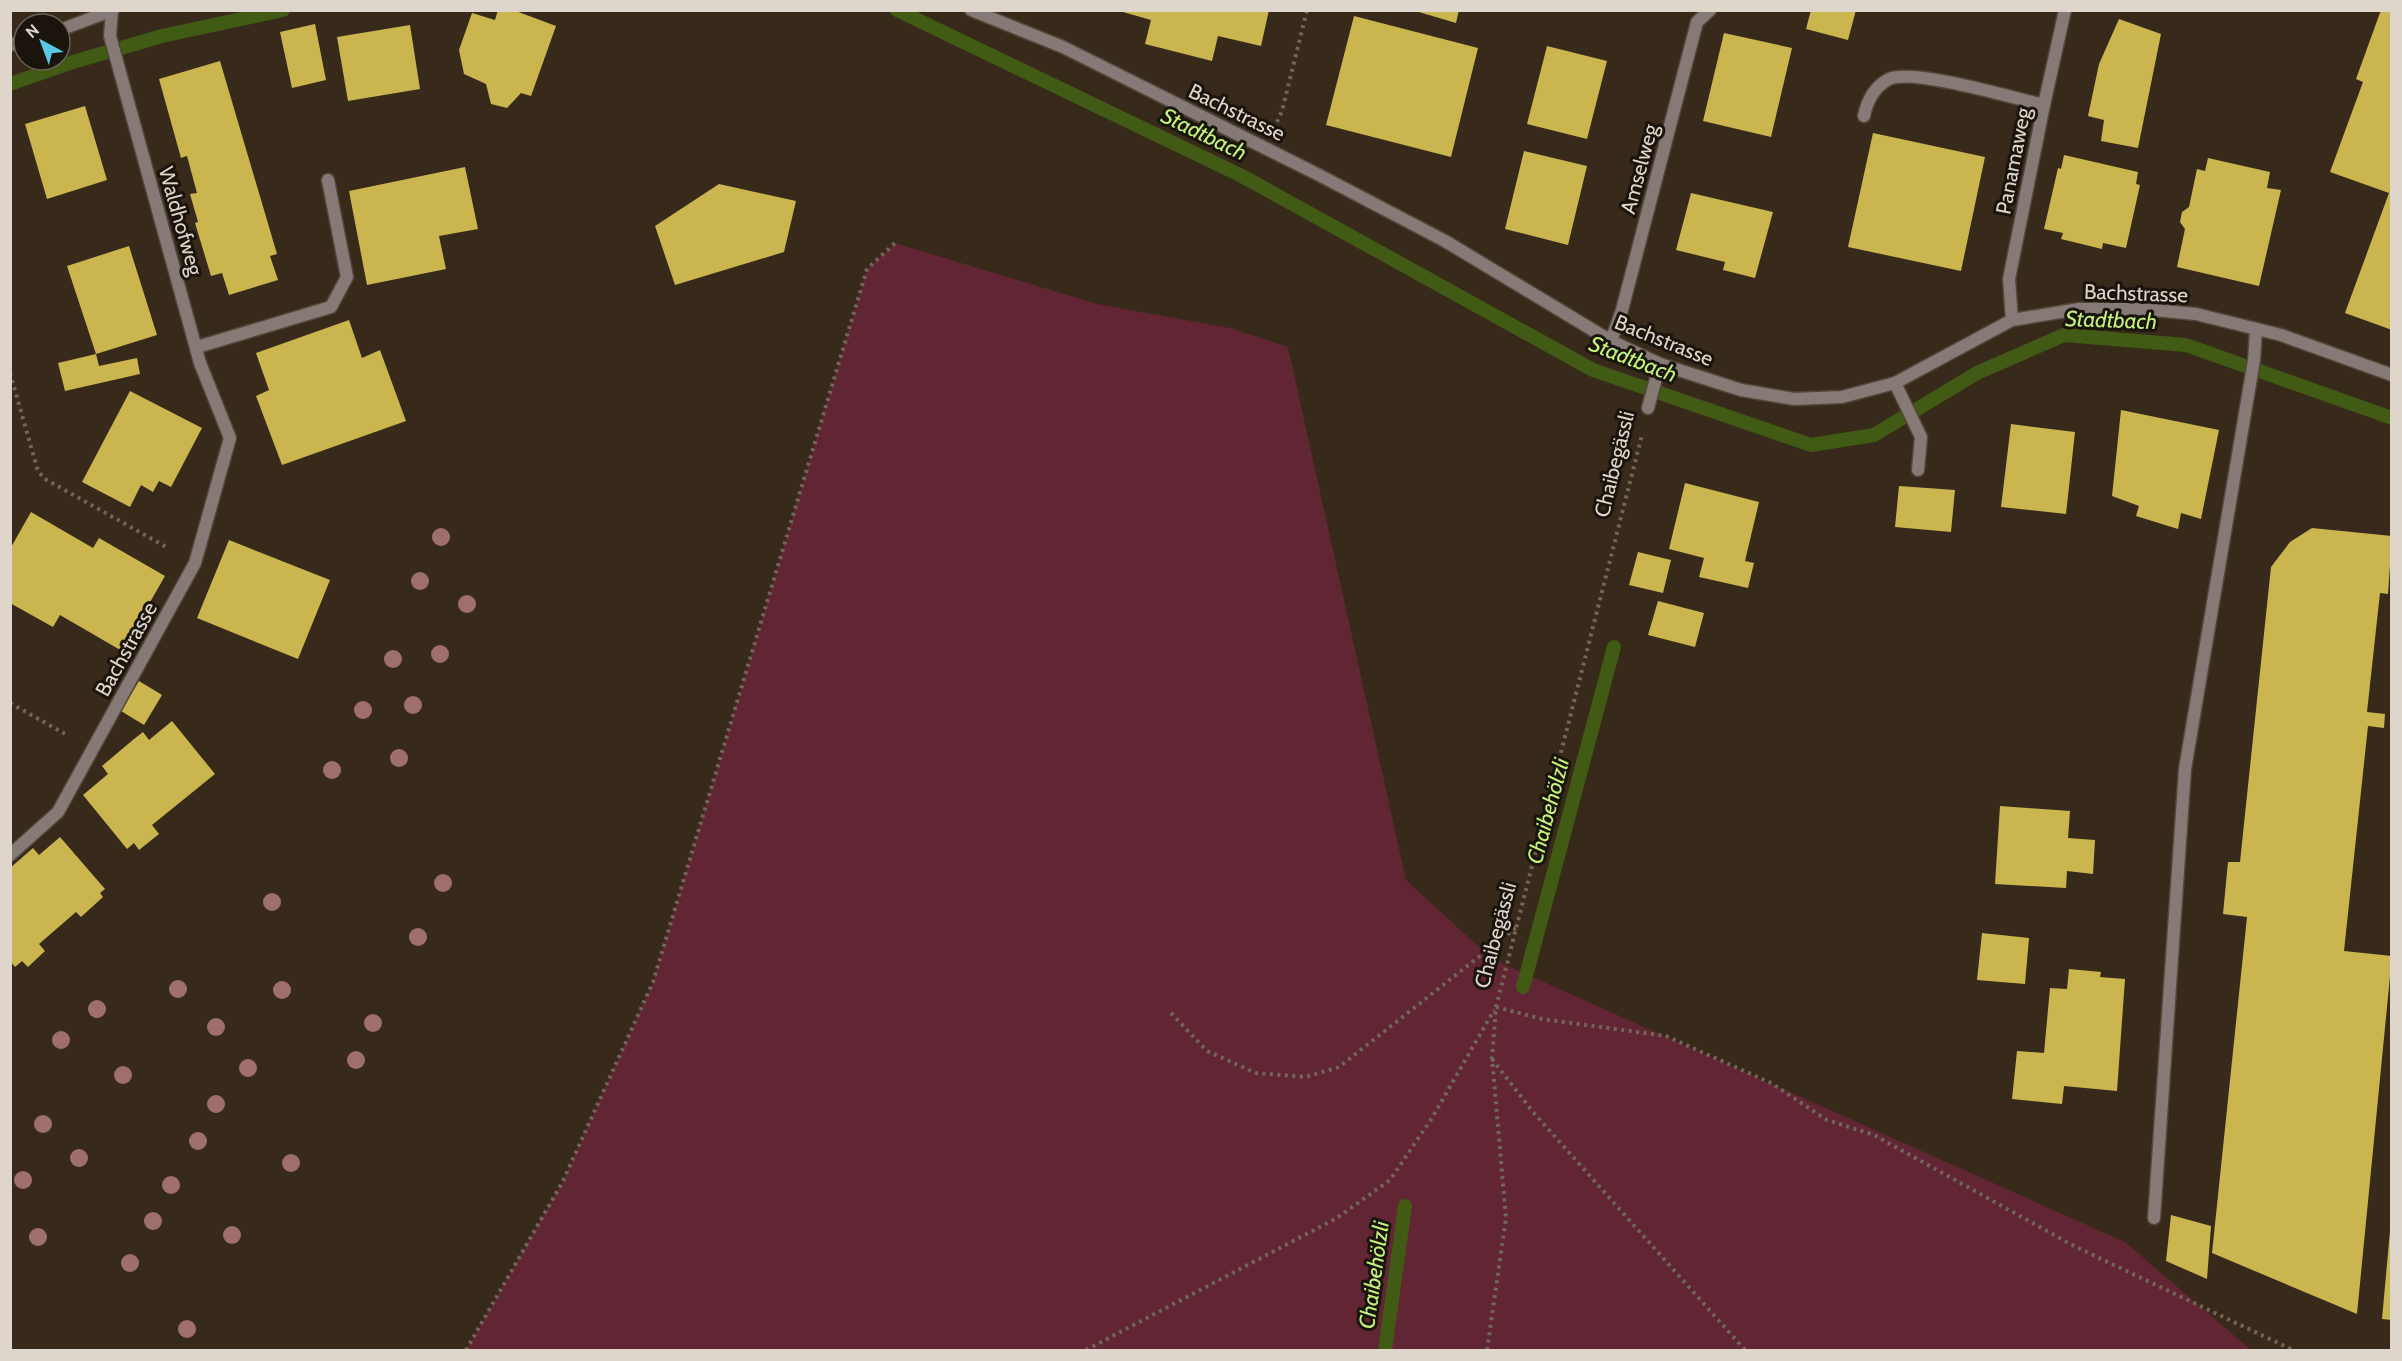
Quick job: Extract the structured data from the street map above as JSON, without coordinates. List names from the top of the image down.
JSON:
{
  "streets": {
    "street": [
      "Bachstrasse",
      "Panamaweg",
      "Amselweg",
      "Waldhofweg",
      "Chaibegässli"
    ]
  },
  "crossings": [
    ["Bachstrasse", "Panamaweg"],
    ["Bachstrasse", "Amselweg"],
    ["Bachstrasse", "Waldhofweg"],
    ["Bachstrasse", "Chaibegässli"]
  ],
  "water": ["Stadtbach", "Chaibehölzli"],
  "north": "top left"
}
